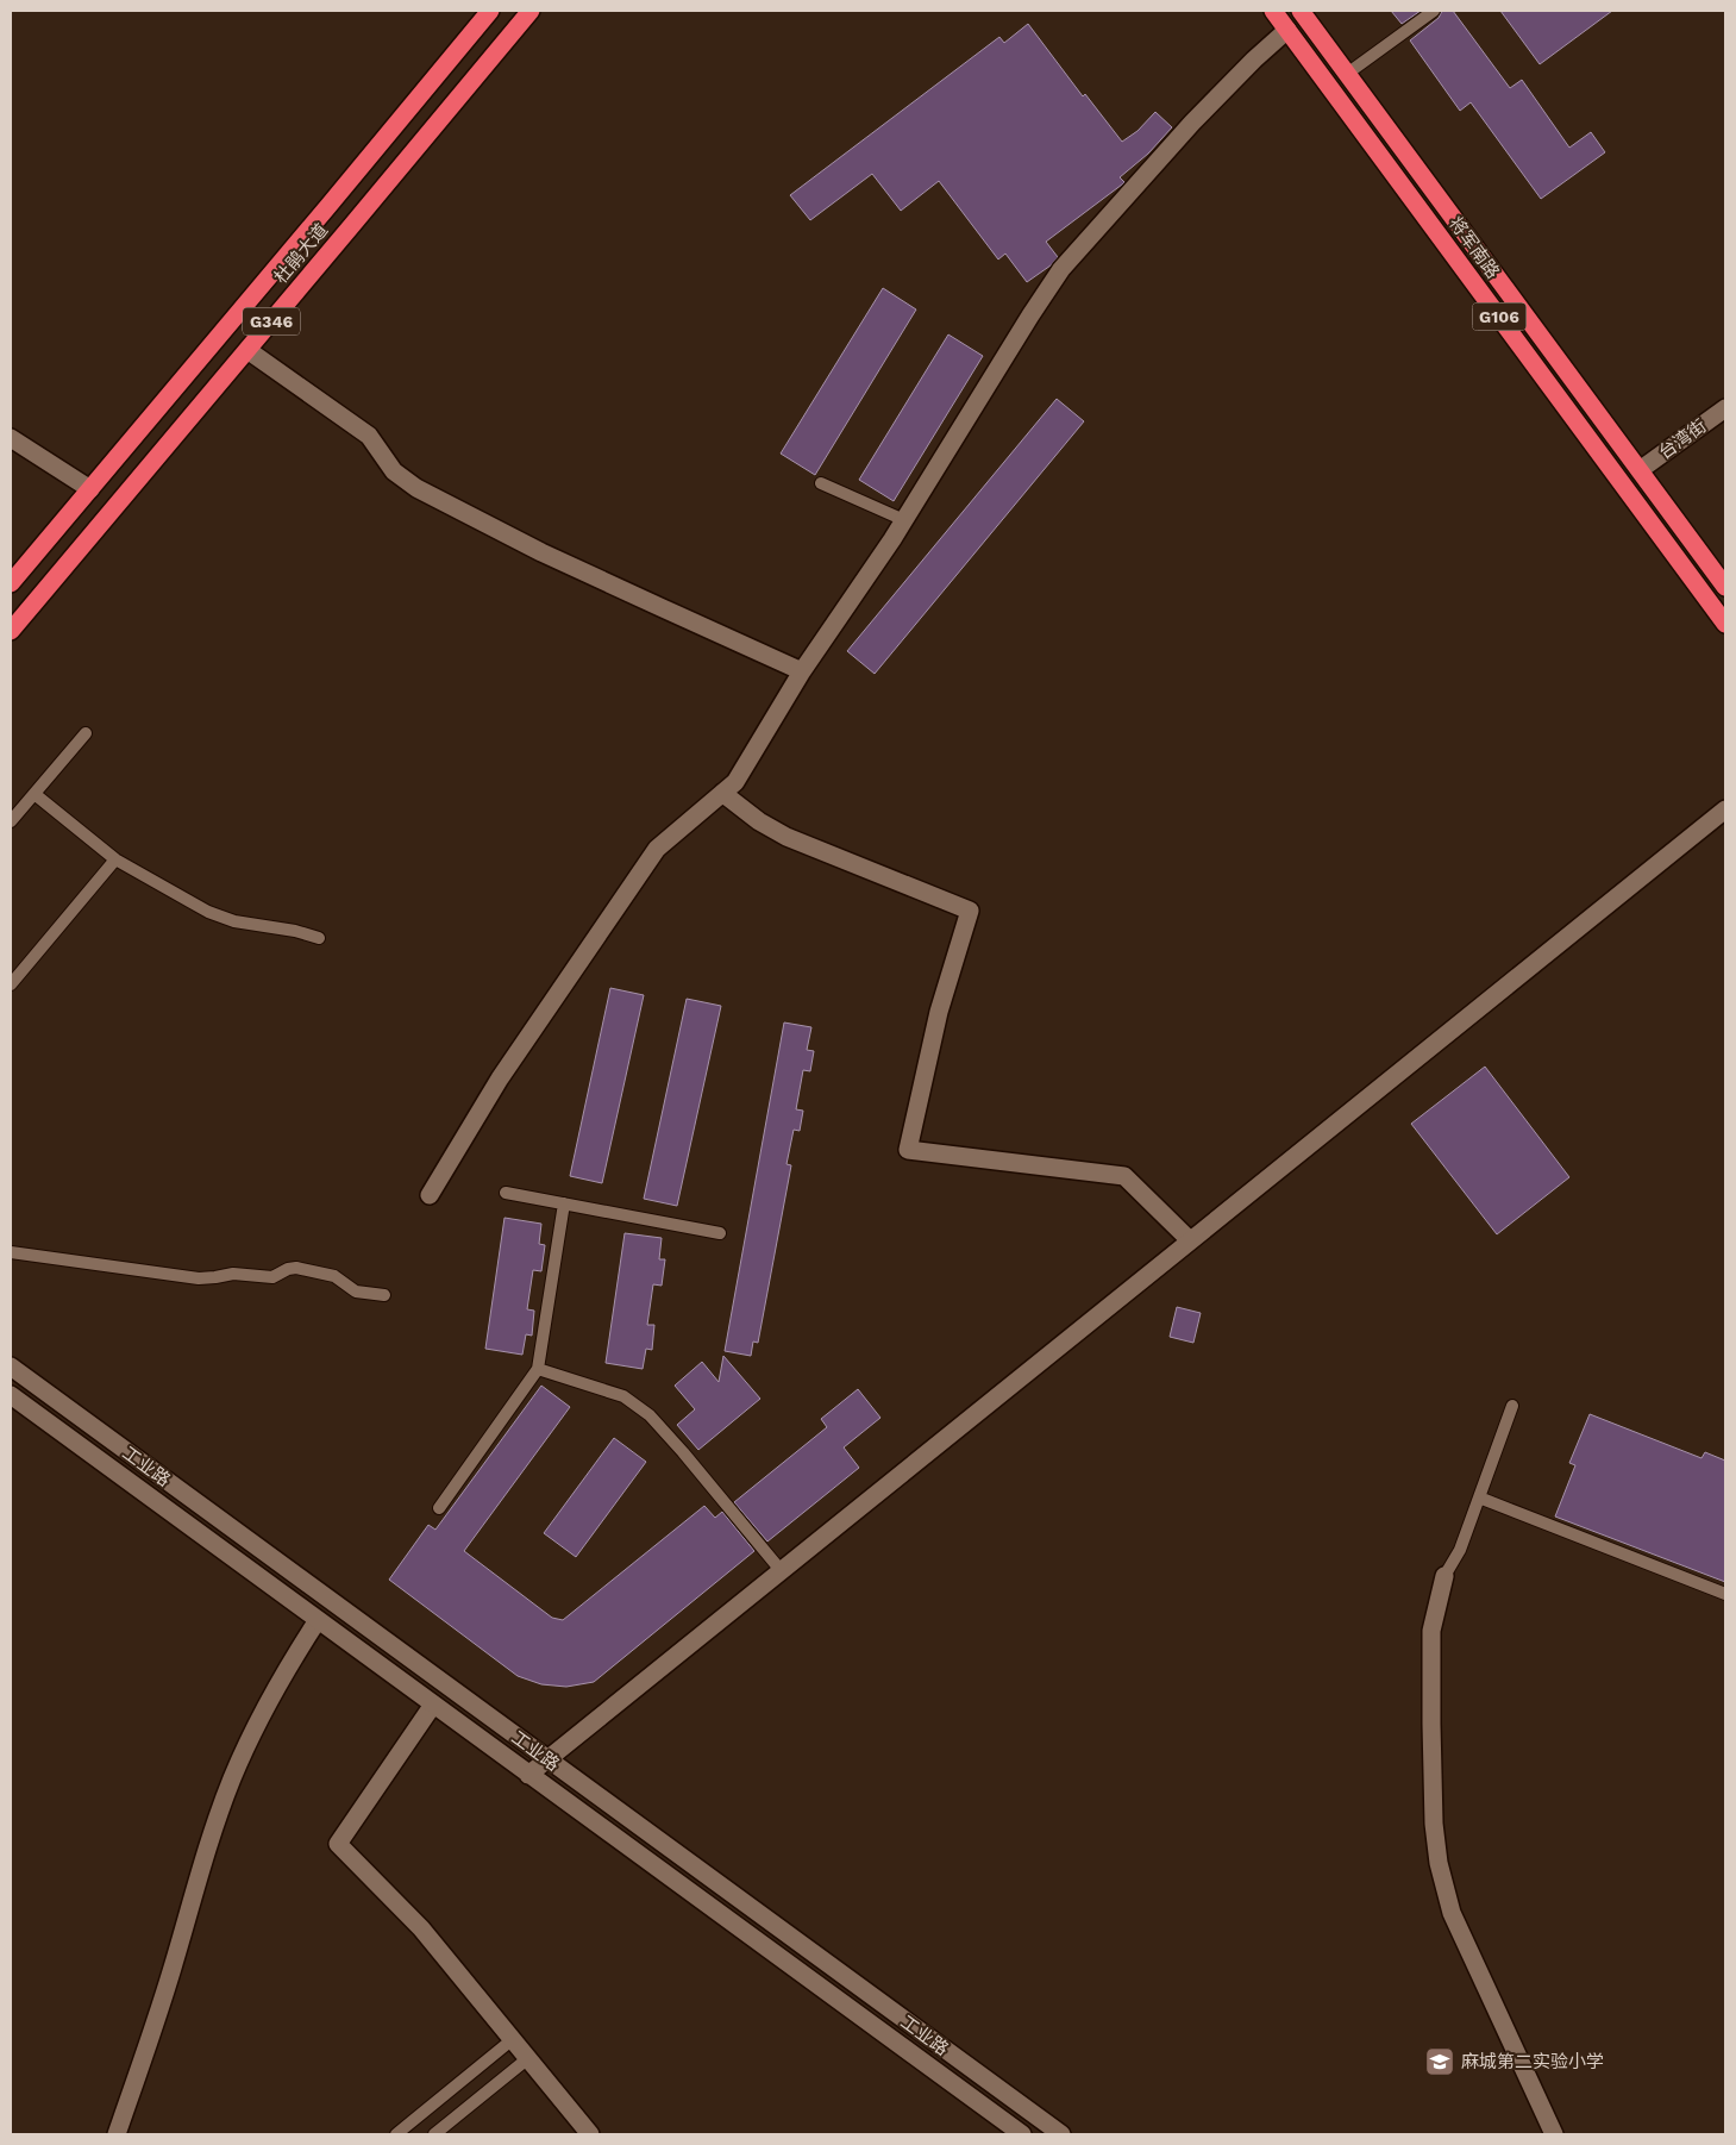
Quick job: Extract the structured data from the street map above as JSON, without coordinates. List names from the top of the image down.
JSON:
{
  "streets": {
    "highway": [
      "将军南路",
      "杜鹃大道",
      "G106",
      "G346"
    ],
    "street": ["台湾街", "工业路"]
  },
  "crossings": [
    ["将军南路", "台湾街"]
  ],
  "places": {
    "school or university": ["麻城第二实验小学"]
  }
}
